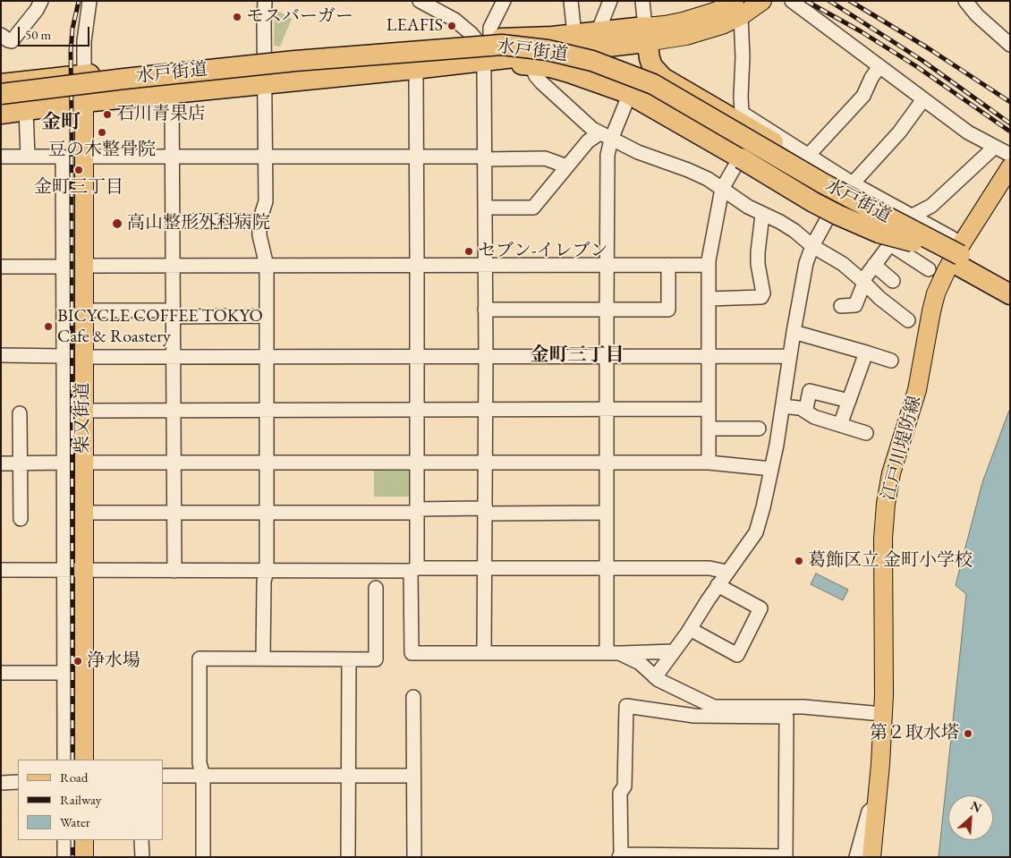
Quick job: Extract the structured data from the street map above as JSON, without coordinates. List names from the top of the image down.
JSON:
{
  "streets": {
    "highway": ["水戸街道"],
    "main road": ["柴又街道", "江戸川堤防線"]
  },
  "crossings": [
    ["水戸街道", "柴又街道"]
  ],
  "districts": ["金町", "金町三丁目"],
  "places": [
    "モスバーガー",
    "LEAFIS",
    "石川青果店",
    "豆の木整骨院",
    "金町三丁目",
    "高山整形外科病院",
    "セブン-イレブン",
    "BICYCLE COFFEE TOKYO Cafe & Roastery",
    "葛飾区立 金町小学校",
    "浄水場",
    "第２取水塔"
  ],
  "legend": ["Road", "Railway", "Water"],
  "scale_bar": "50 m",
  "north": "top right"
}
